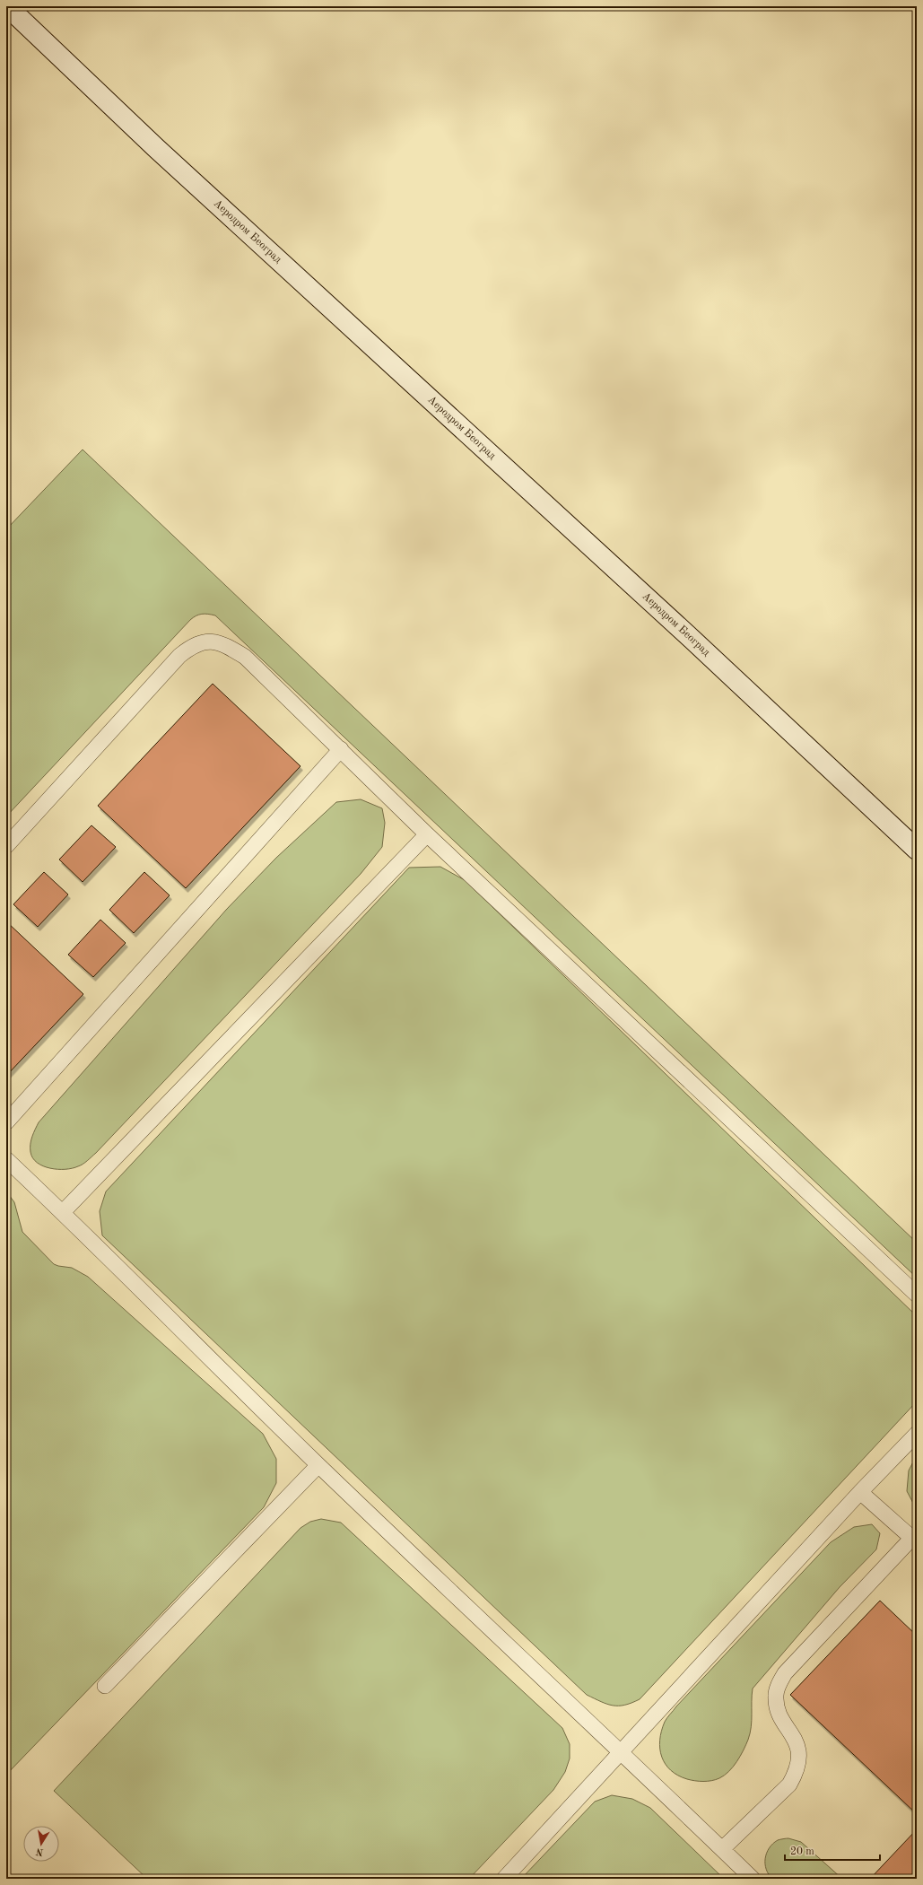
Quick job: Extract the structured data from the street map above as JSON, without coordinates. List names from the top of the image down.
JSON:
{
  "streets": {
    "street": ["Аеродром Београд"]
  },
  "scale_bar": "20 m",
  "north": "bottom"
}
